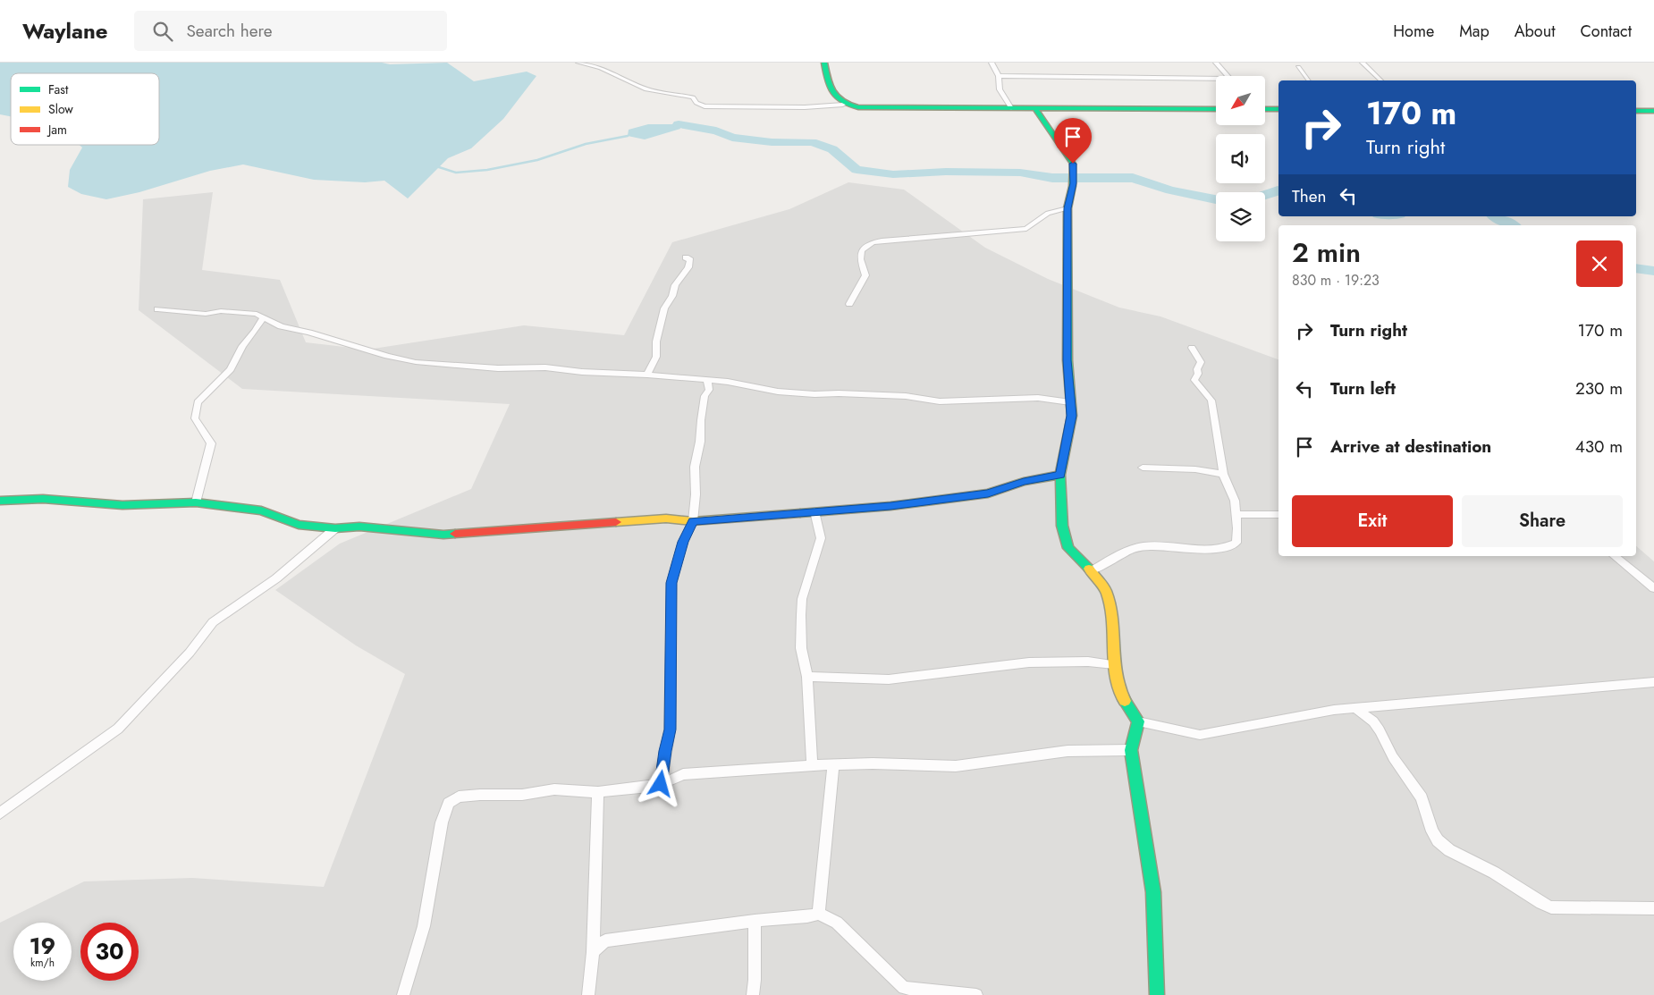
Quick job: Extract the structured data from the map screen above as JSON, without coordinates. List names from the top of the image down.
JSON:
{
  "legend": ["Fast", "Slow", "Jam"],
  "north": "bottom left",
  "page": {
    "header": "Waylane",
    "search": "Search here",
    "nav": [
      "Home",
      "Map",
      "About",
      "Contact"
    ],
    "turn": ["170 m", "Turn right"],
    "then": "Then",
    "heading": ["2 min", "830 m · 19:23"],
    "list": [
      {
        "name": "Turn right",
        "value": "170 m"
      },
      {
        "name": "Turn left",
        "value": "230 m"
      },
      {
        "name": "Arrive at destination",
        "value": "430 m"
      }
    ],
    "buttons": ["Exit", "Share"],
    "speed": "19 km/h",
    "limit": "30"
  }
}
